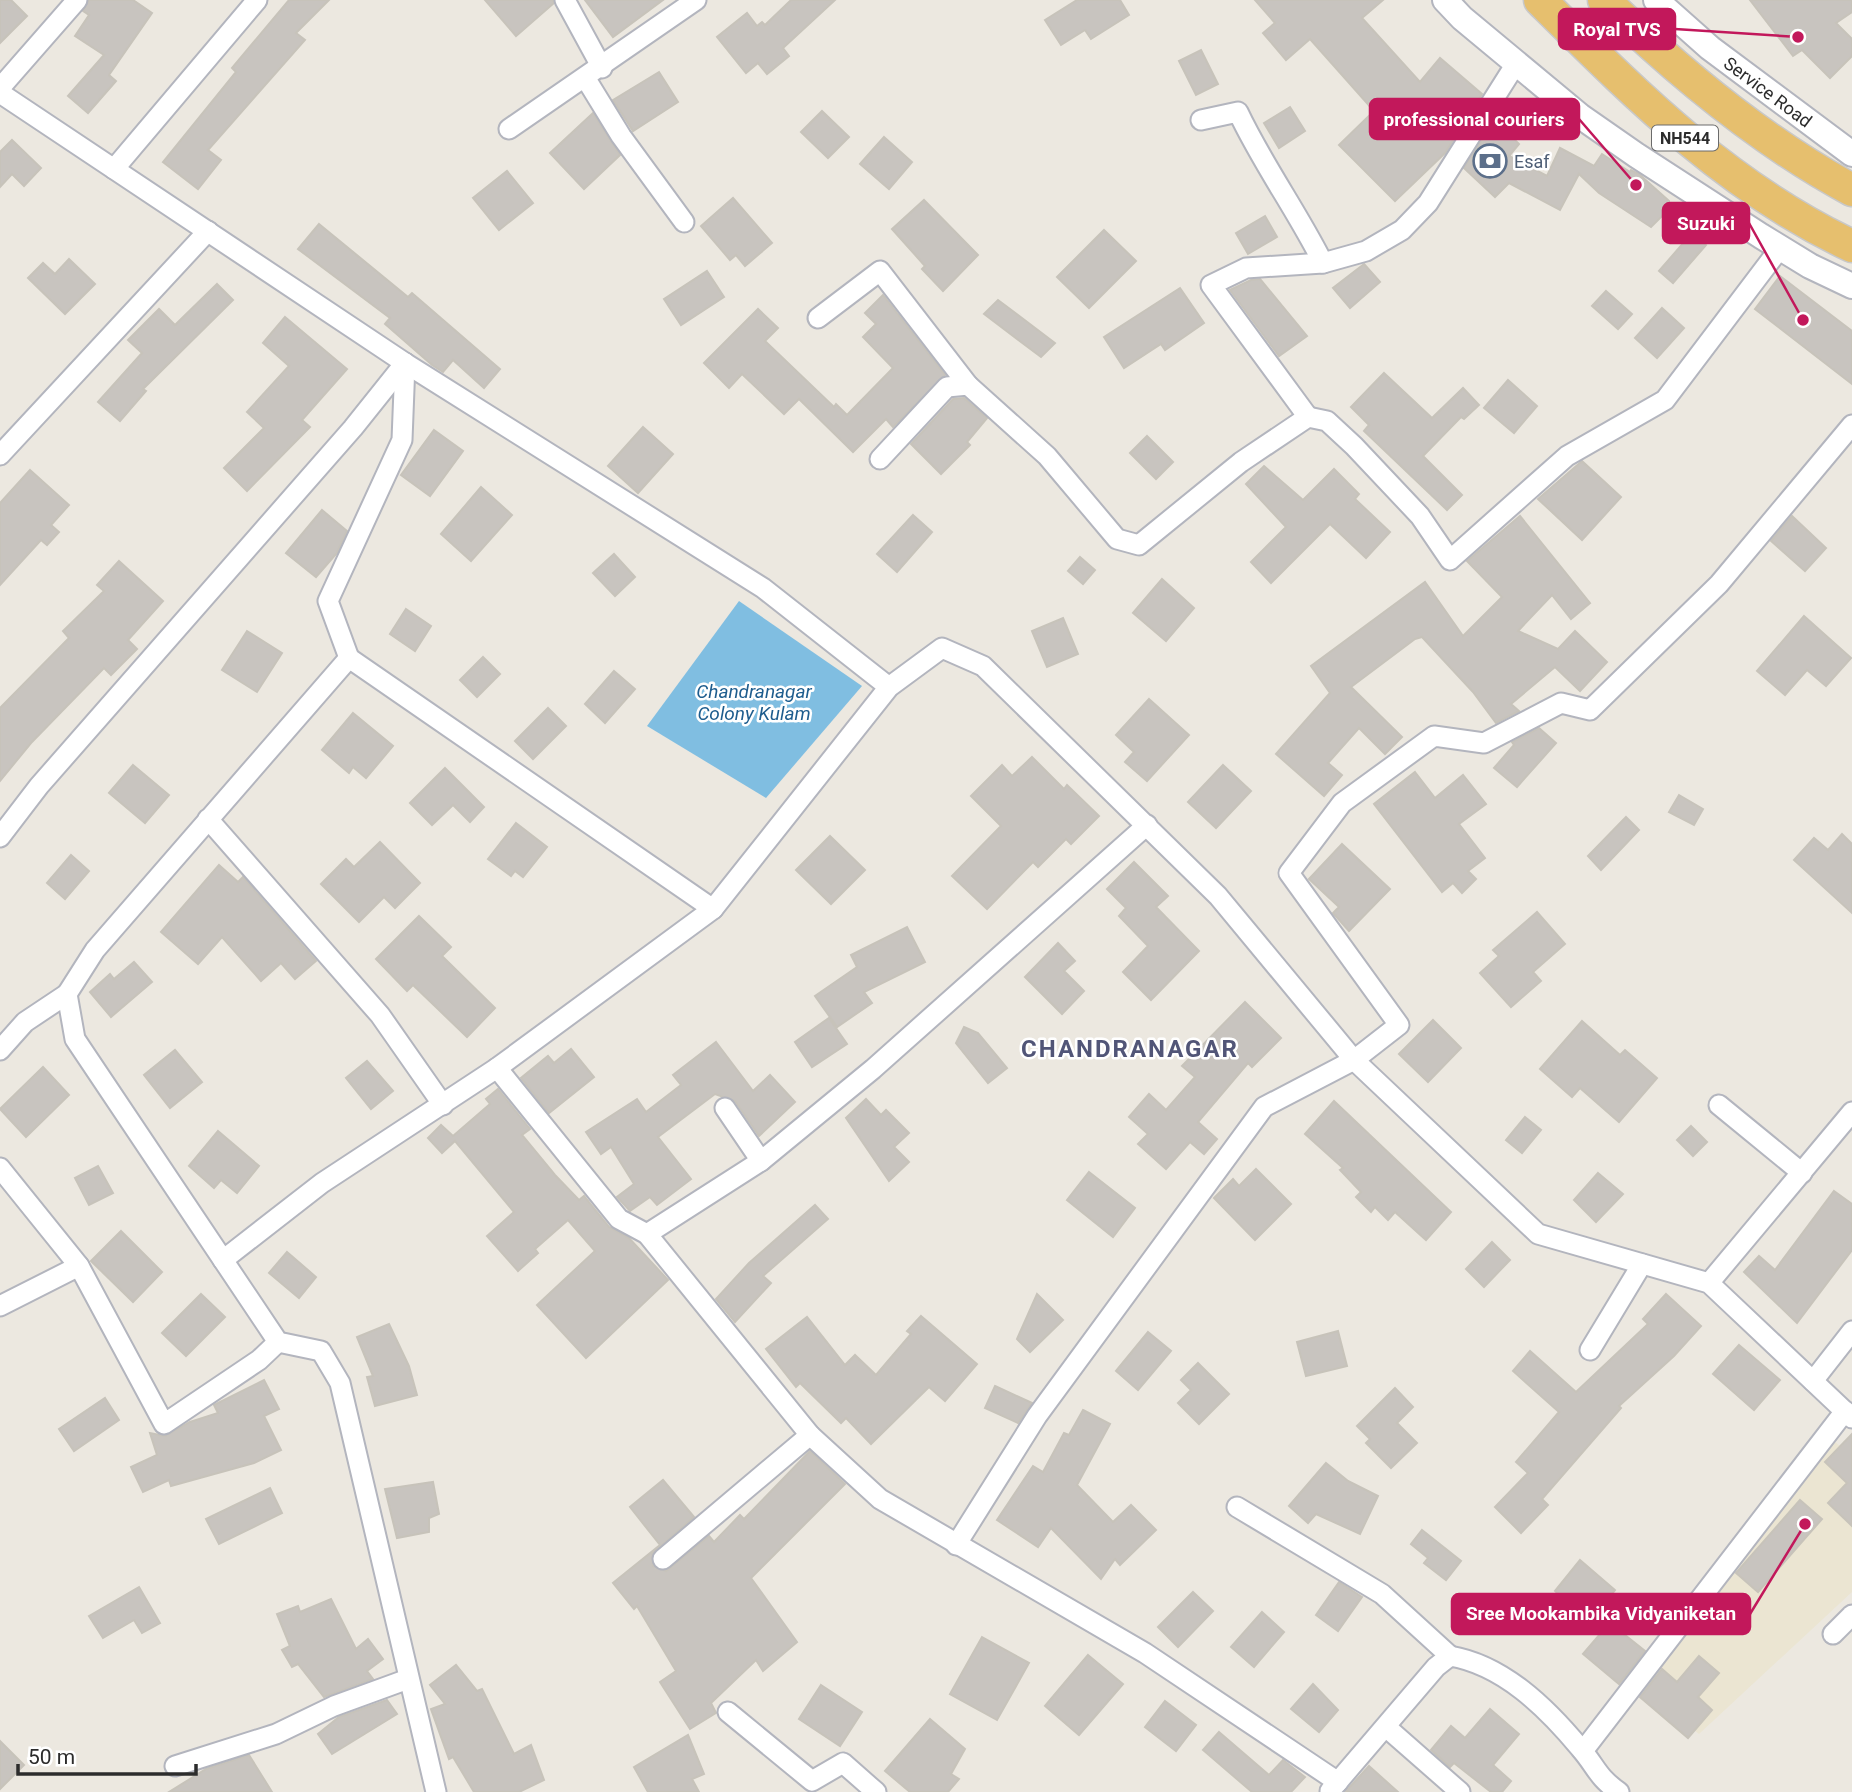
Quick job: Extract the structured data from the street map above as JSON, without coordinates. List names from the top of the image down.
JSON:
{
  "streets": {
    "highway": ["NH544"],
    "street": ["Service Road"]
  },
  "districts": ["CHANDRANAGAR"],
  "water": ["Chandranagar Colony Kulam"],
  "places": {
    "other": [
      "Royal TVS",
      "professional couriers",
      "Suzuki",
      "Sree Mookambika Vidyaniketan"
    ],
    "bank": ["Esaf"]
  },
  "scale_bar": "50 m"
}
